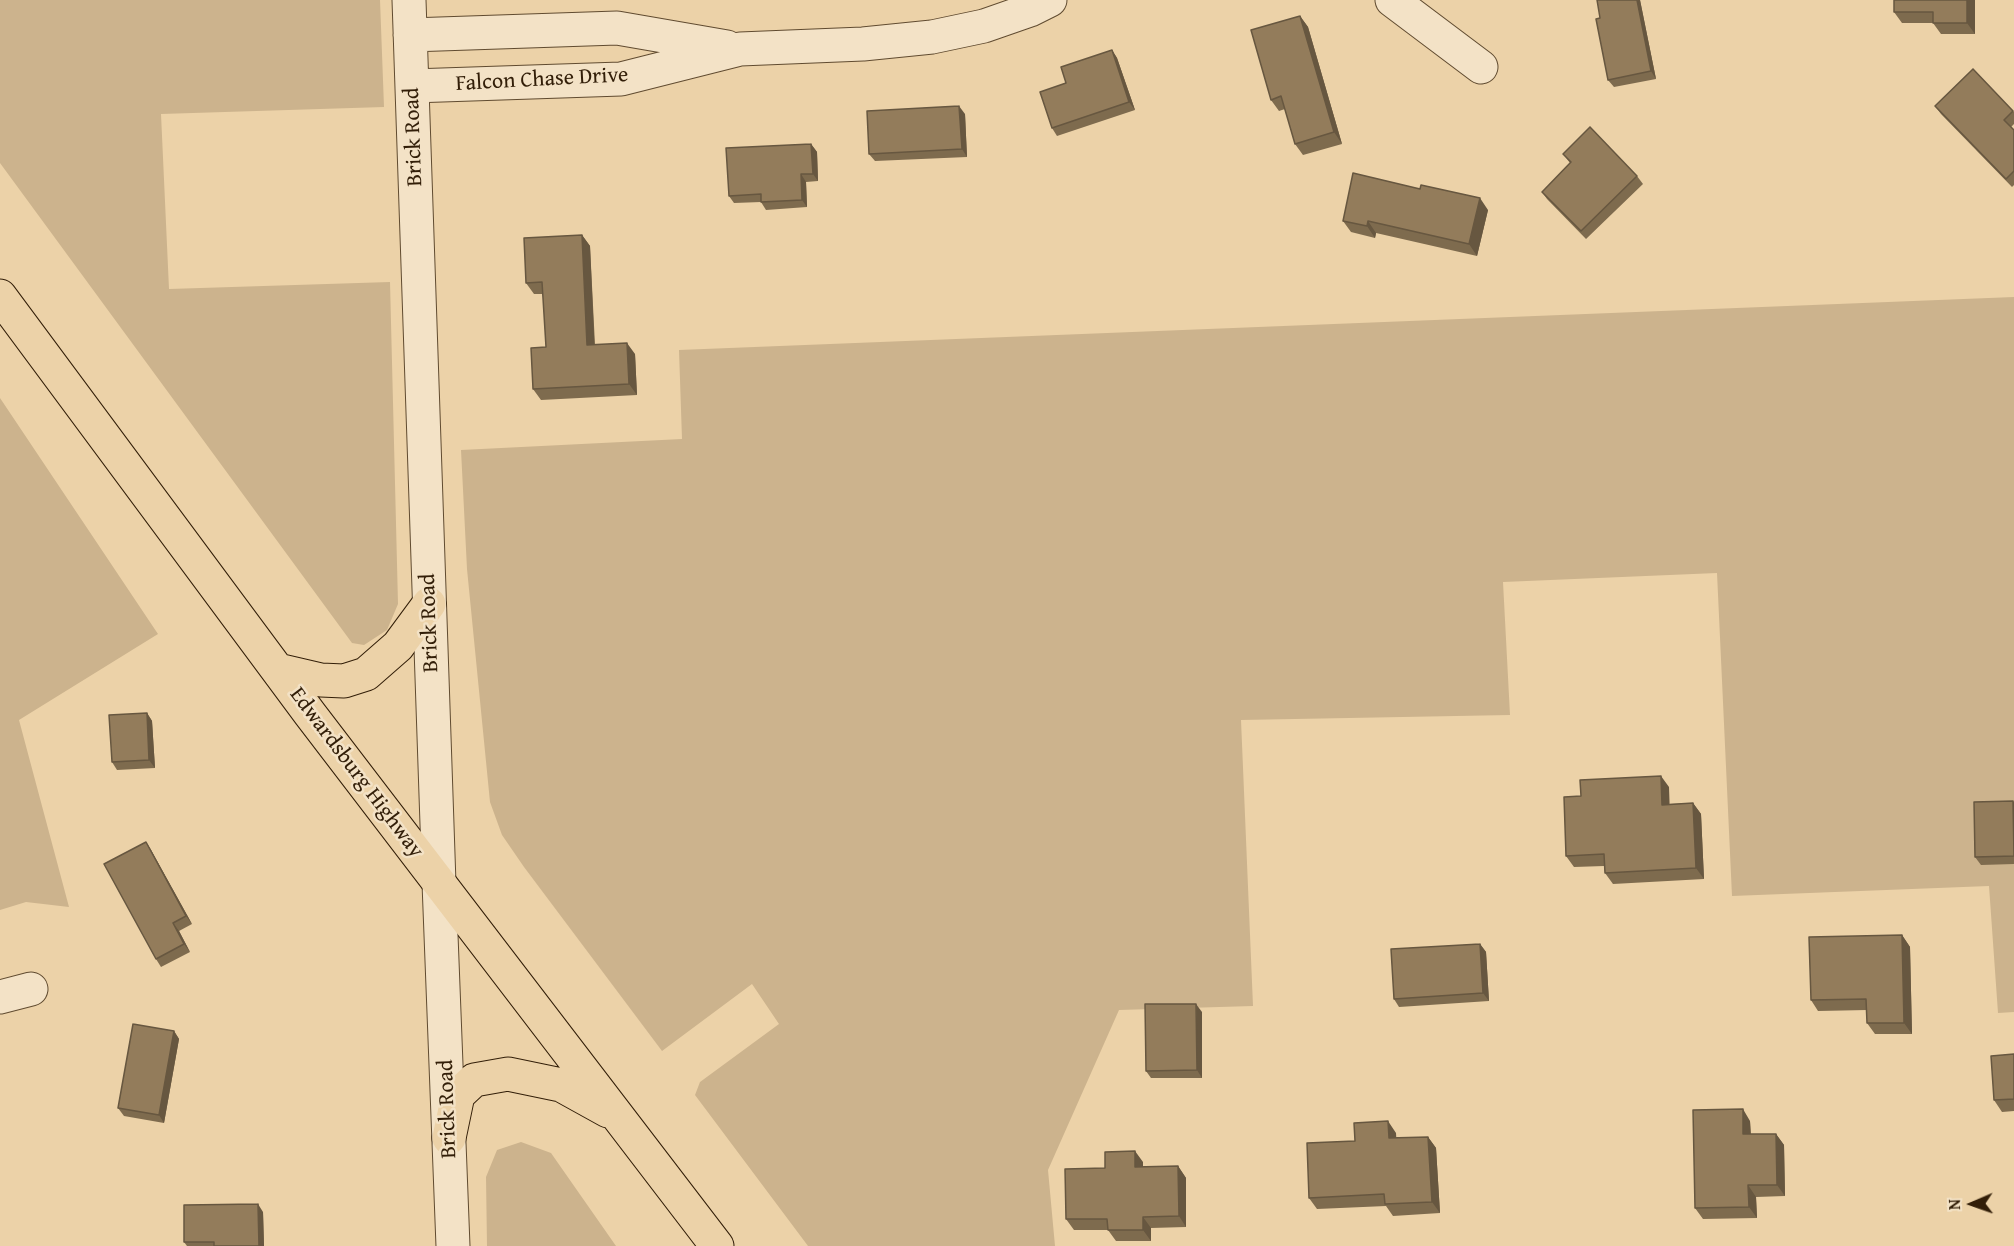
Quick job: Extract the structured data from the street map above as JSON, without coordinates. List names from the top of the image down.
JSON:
{
  "streets": {
    "main road": ["Edwardsburg Highway"],
    "street": ["Falcon Chase Drive", "Brick Road"]
  },
  "crossings": [
    ["Falcon Chase Drive", "Brick Road"],
    ["Brick Road", "Edwardsburg Highway"]
  ],
  "north": "left"
}
